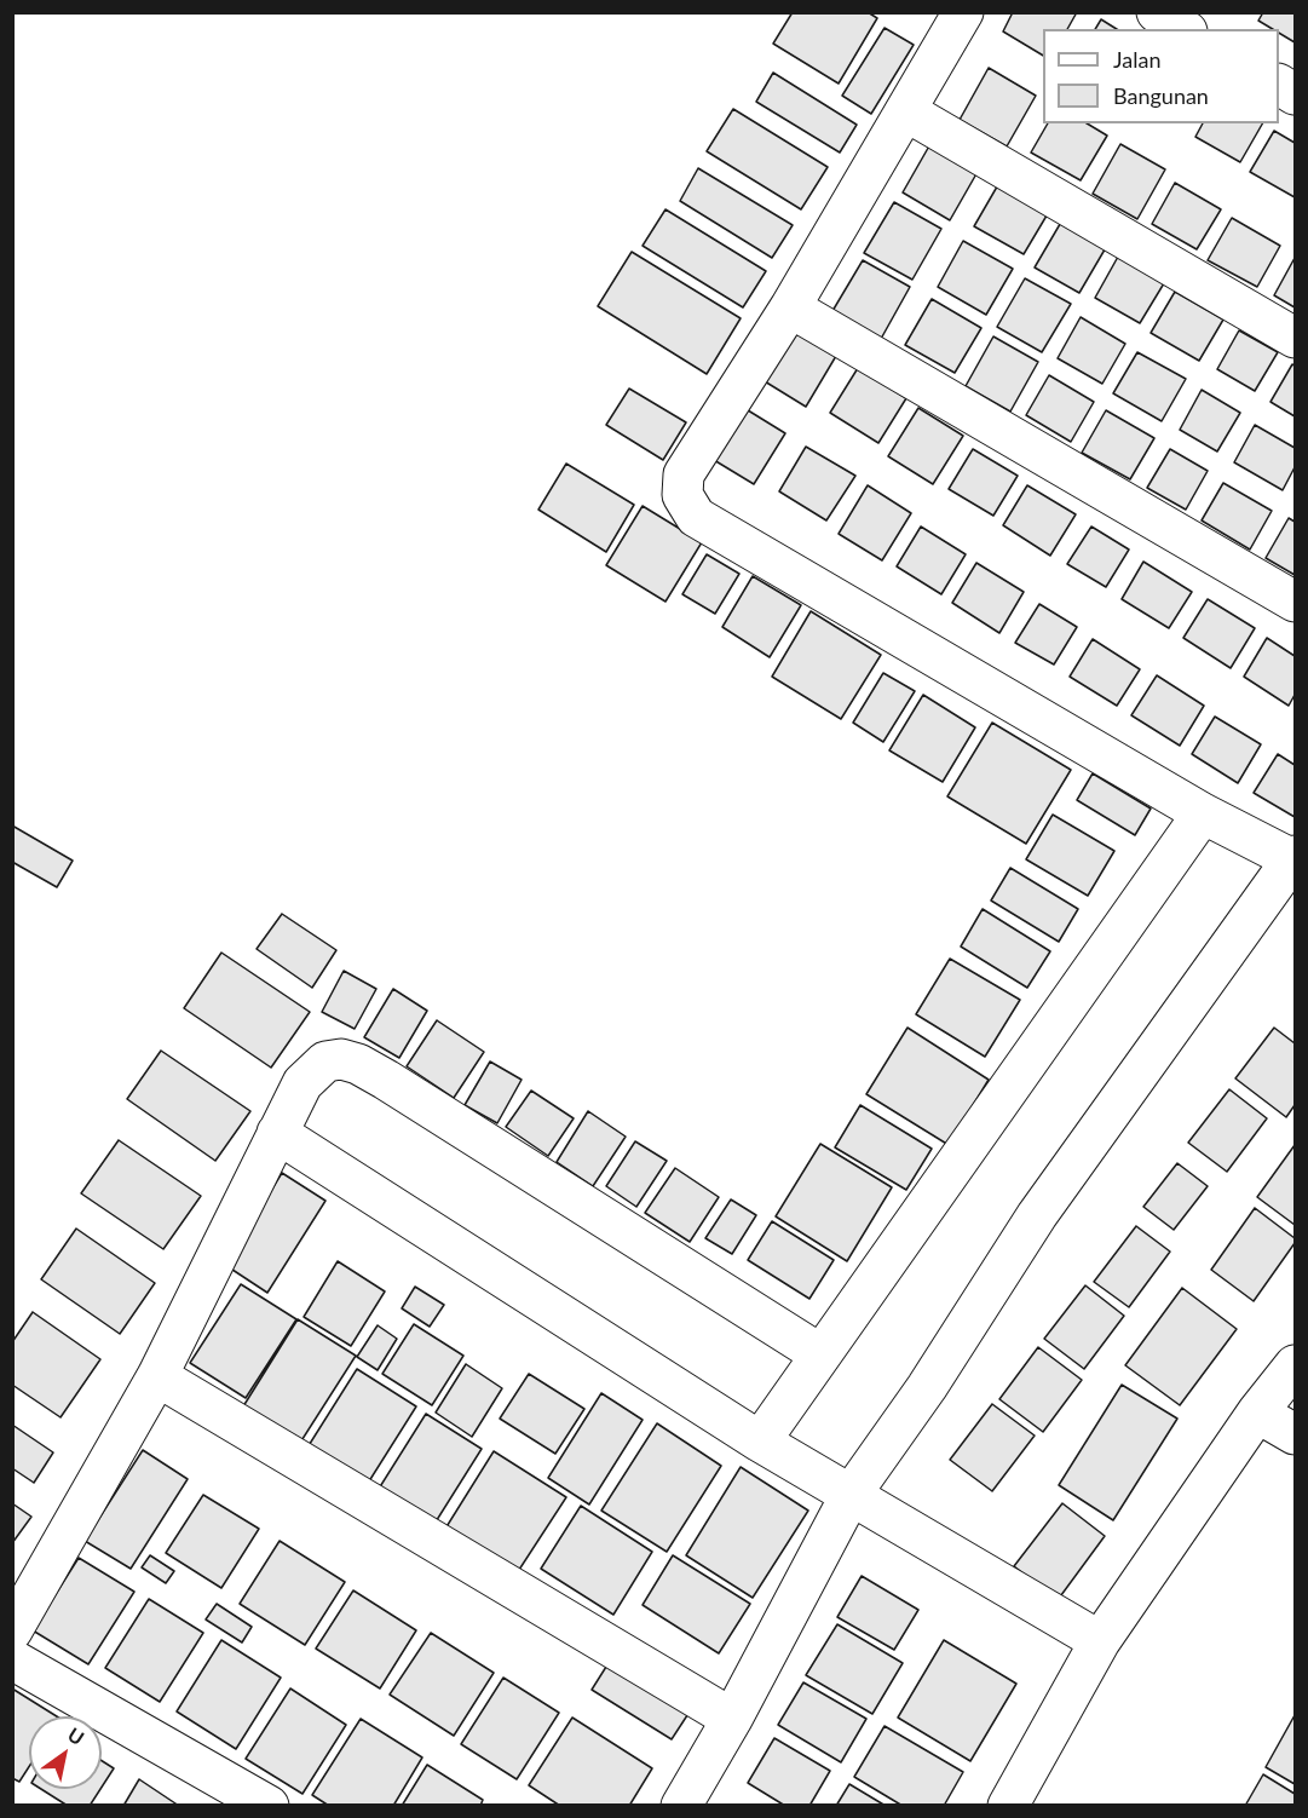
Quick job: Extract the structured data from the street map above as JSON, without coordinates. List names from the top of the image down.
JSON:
{
  "legend": ["Jalan", "Bangunan"],
  "north": "top right"
}
